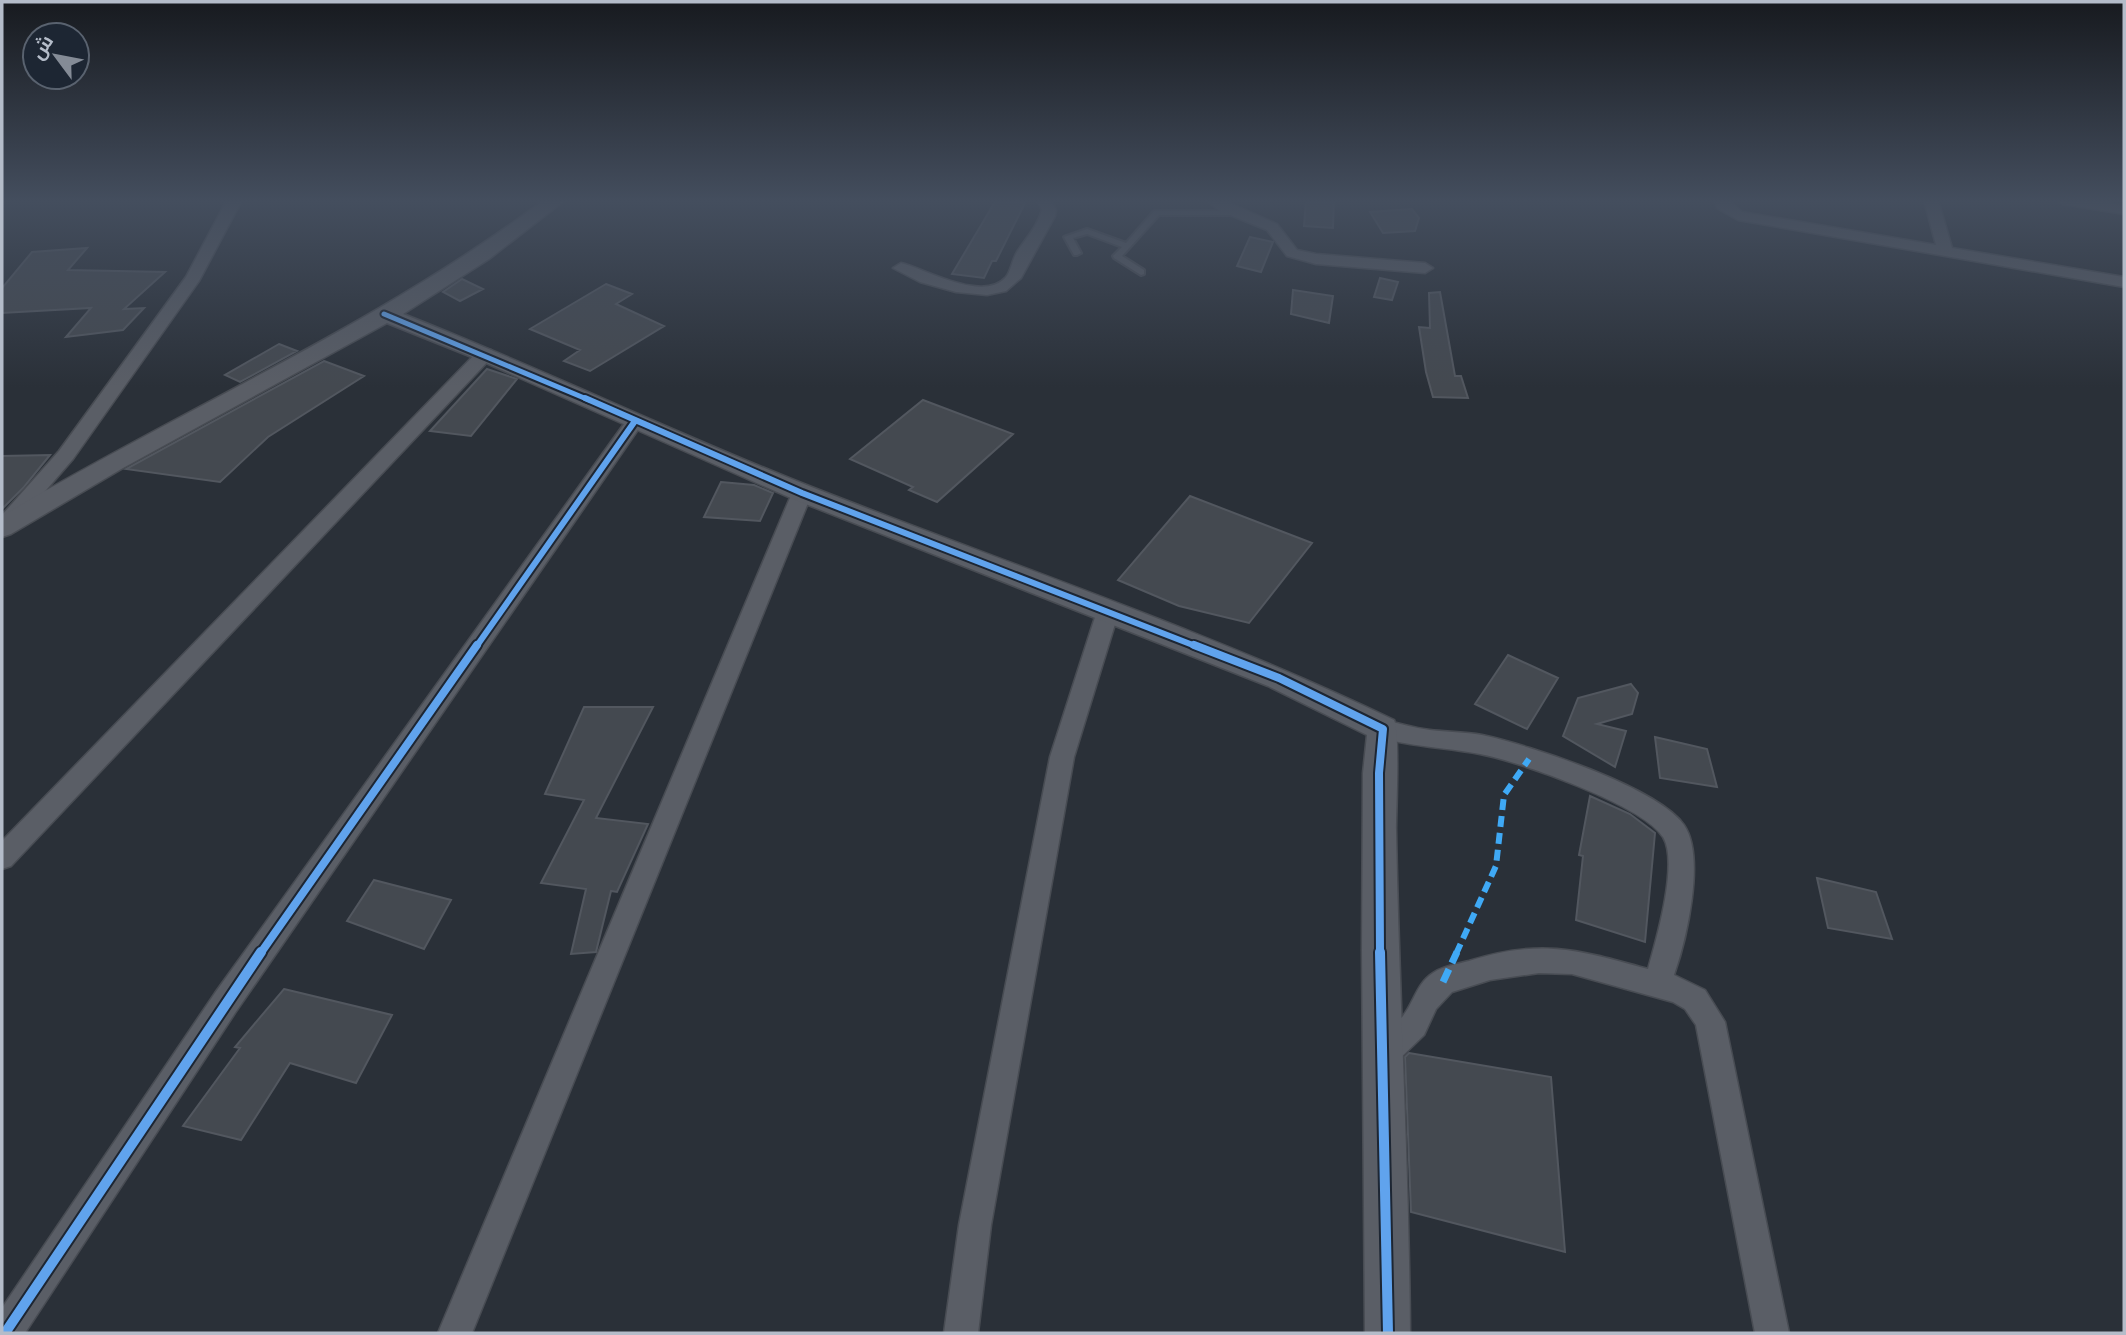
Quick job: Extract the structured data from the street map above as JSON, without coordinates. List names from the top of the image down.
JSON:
{
  "north": "top left"
}
